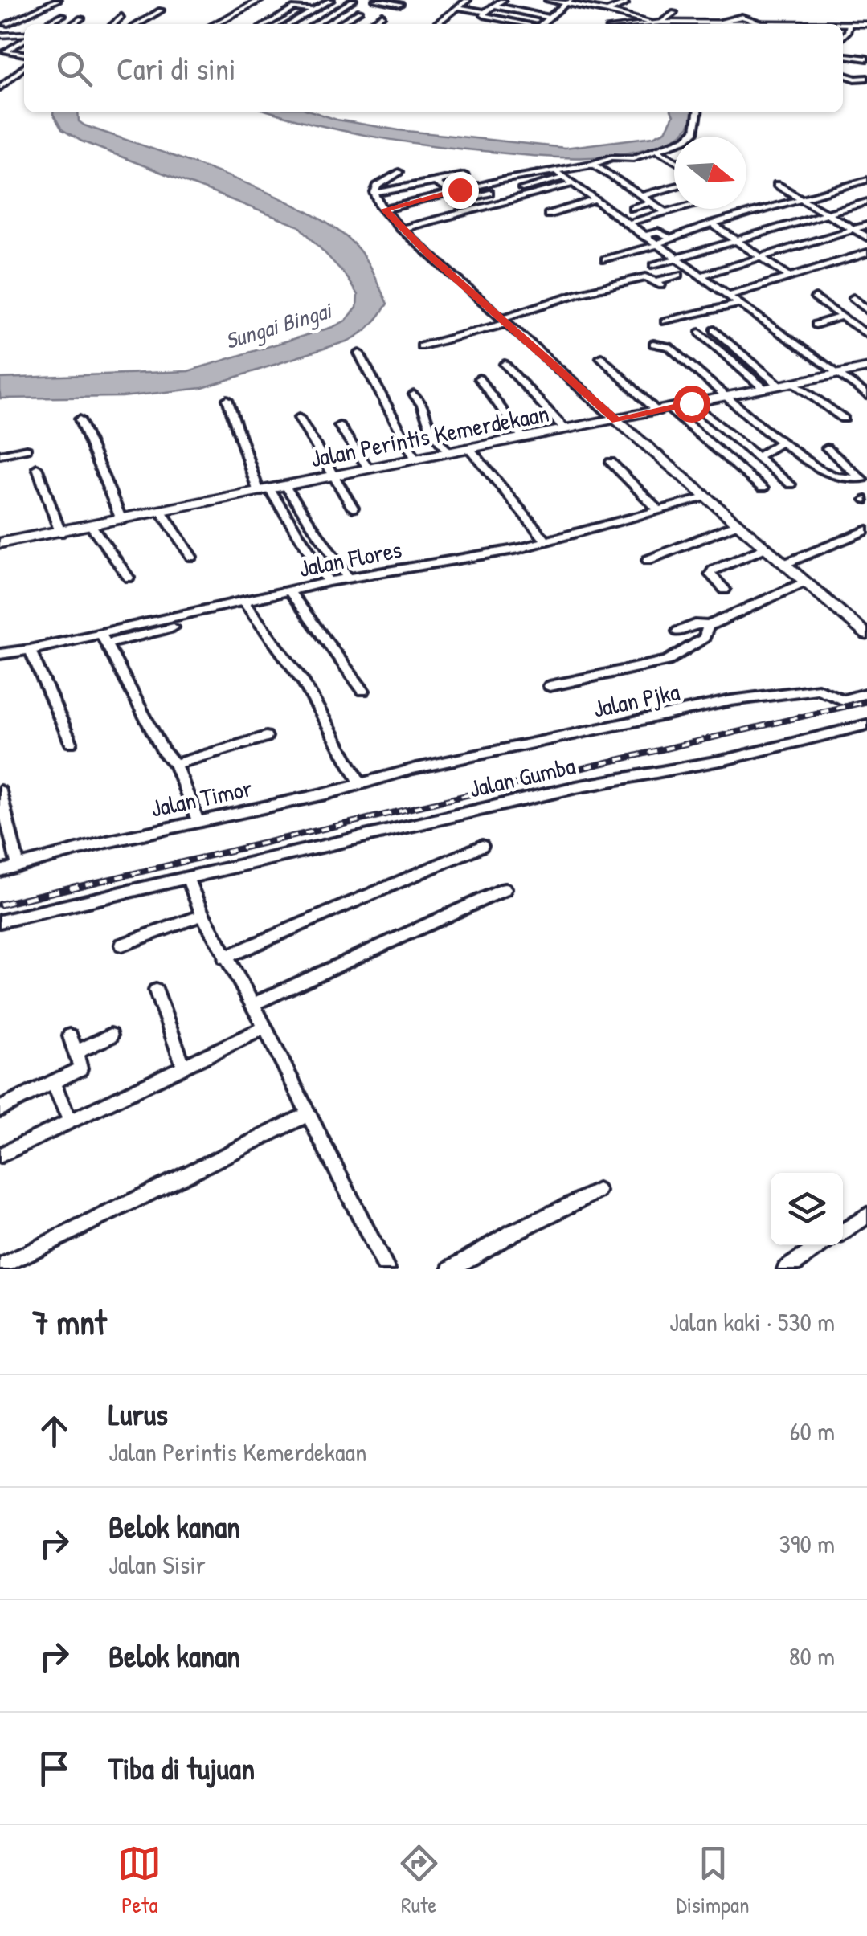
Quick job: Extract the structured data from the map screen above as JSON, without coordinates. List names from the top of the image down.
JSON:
{
  "streets": {
    "street": [
      "Jalan Perintis Kemerdekaan",
      "Jalan Flores",
      "Jalan Pjka",
      "Jalan Gumba",
      "Jalan Timor"
    ]
  },
  "crossings": [
    ["Jalan Pjka", "Jalan Timor"]
  ],
  "water": ["Sungai Bingai"],
  "north": "right",
  "page": {
    "search": "Cari di sini",
    "heading": ["7 mnt", "Jalan kaki · 530 m"],
    "list": [
      ["Lurus", "Jalan Perintis Kemerdekaan", "60 m"],
      ["Belok kanan", "Jalan Sisir", "390 m"],
      ["Belok kanan", "80 m"],
      "Tiba di tujuan"
    ],
    "nav": ["Peta", "Rute", "Disimpan"]
  }
}
